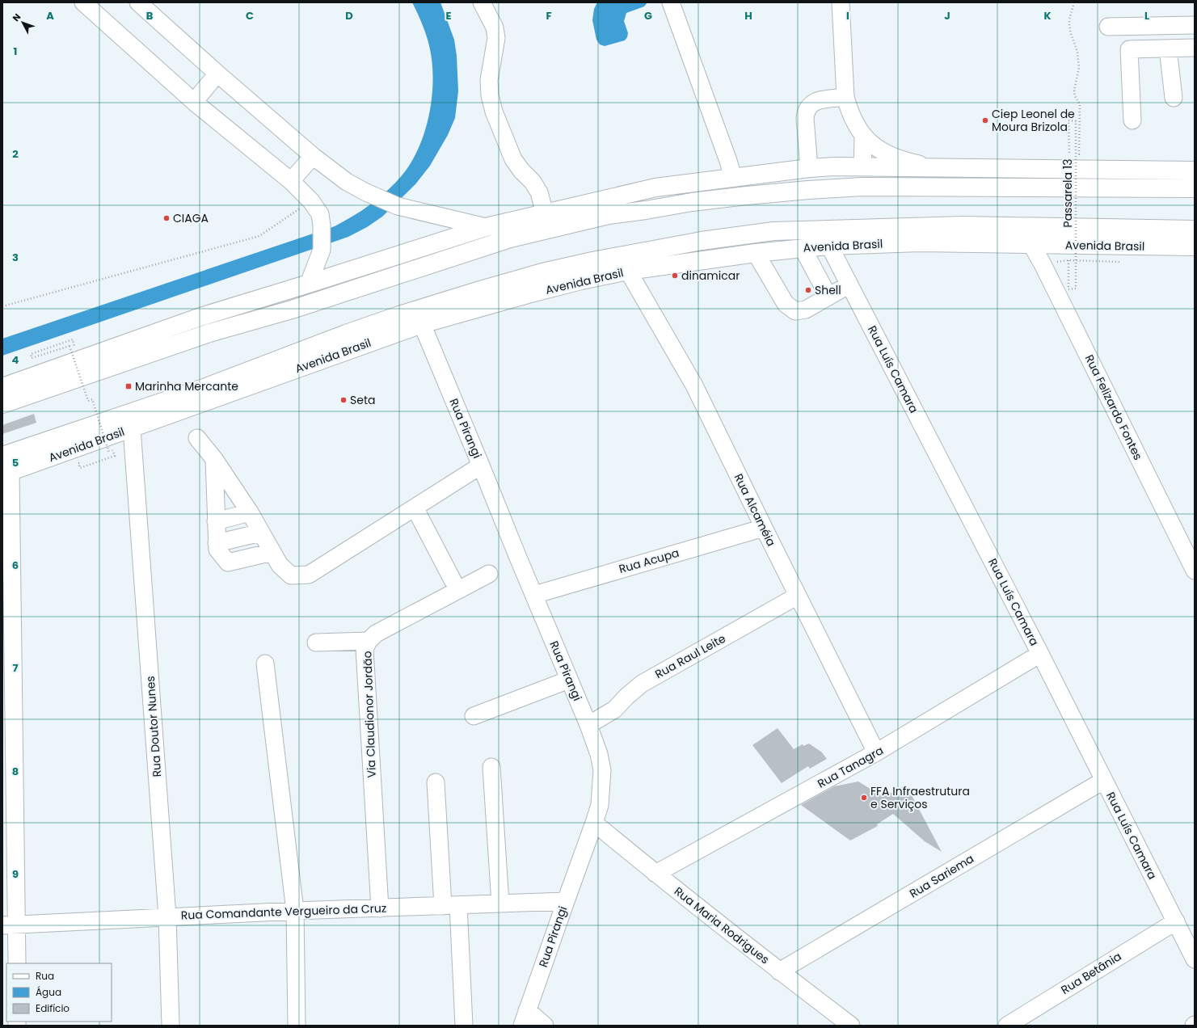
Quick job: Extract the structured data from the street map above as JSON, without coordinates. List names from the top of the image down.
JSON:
{
  "streets": {
    "highway": ["Avenida Brasil"],
    "street": [
      "Rua Luís Camara",
      "Rua Felizardo Fontes",
      "Rua Pirangi",
      "Rua Alcaméia",
      "Rua Acupa",
      "Rua Raul Leite",
      "Via Claudionor Jordão",
      "Rua Doutor Nunes",
      "Rua Tanagra",
      "Rua Sariema",
      "Rua Comandante Vergueiro da Cruz",
      "Rua Maria Rodrigues",
      "Rua Betânia"
    ],
    "path": ["Passarela 13"]
  },
  "crossings": [
    ["Avenida Brasil", "Rua Luís Camara"],
    ["Avenida Brasil", "Rua Felizardo Fontes"],
    ["Avenida Brasil", "Rua Pirangi"],
    ["Avenida Brasil", "Rua Alcaméia"],
    ["Avenida Brasil", "Rua Doutor Nunes"],
    ["Rua Luís Camara", "Rua Tanagra"],
    ["Rua Luís Camara", "Rua Sariema"],
    ["Rua Luís Camara", "Rua Betânia"],
    ["Rua Pirangi", "Rua Acupa"],
    ["Rua Pirangi", "Rua Raul Leite"],
    ["Rua Pirangi", "Rua Comandante Vergueiro da Cruz"],
    ["Rua Pirangi", "Rua Maria Rodrigues"],
    ["Rua Alcaméia", "Rua Acupa"],
    ["Rua Alcaméia", "Rua Raul Leite"],
    ["Rua Alcaméia", "Rua Tanagra"],
    ["Via Claudionor Jordão", "Rua Comandante Vergueiro da Cruz"],
    ["Rua Doutor Nunes", "Rua Comandante Vergueiro da Cruz"],
    ["Rua Tanagra", "Rua Maria Rodrigues"],
    ["Rua Sariema", "Rua Maria Rodrigues"]
  ],
  "places": {
    "other": [
      "Ciep Leonel de Moura Brizola",
      "CIAGA",
      "dinamicar",
      "Shell",
      "Seta",
      "FFA Infraestrutura e Serviços"
    ],
    "transit": ["Marinha Mercante"]
  },
  "legend": ["Rua", "Água", "Edifício"],
  "north": "top left",
  "grid": {
    "columns": [
      "A",
      "B",
      "C",
      "D",
      "E",
      "F",
      "G",
      "H",
      "I",
      "J",
      "K",
      "L"
    ],
    "rows": [
      "1",
      "2",
      "3",
      "4",
      "5",
      "6",
      "7",
      "8",
      "9"
    ]
  }
}
